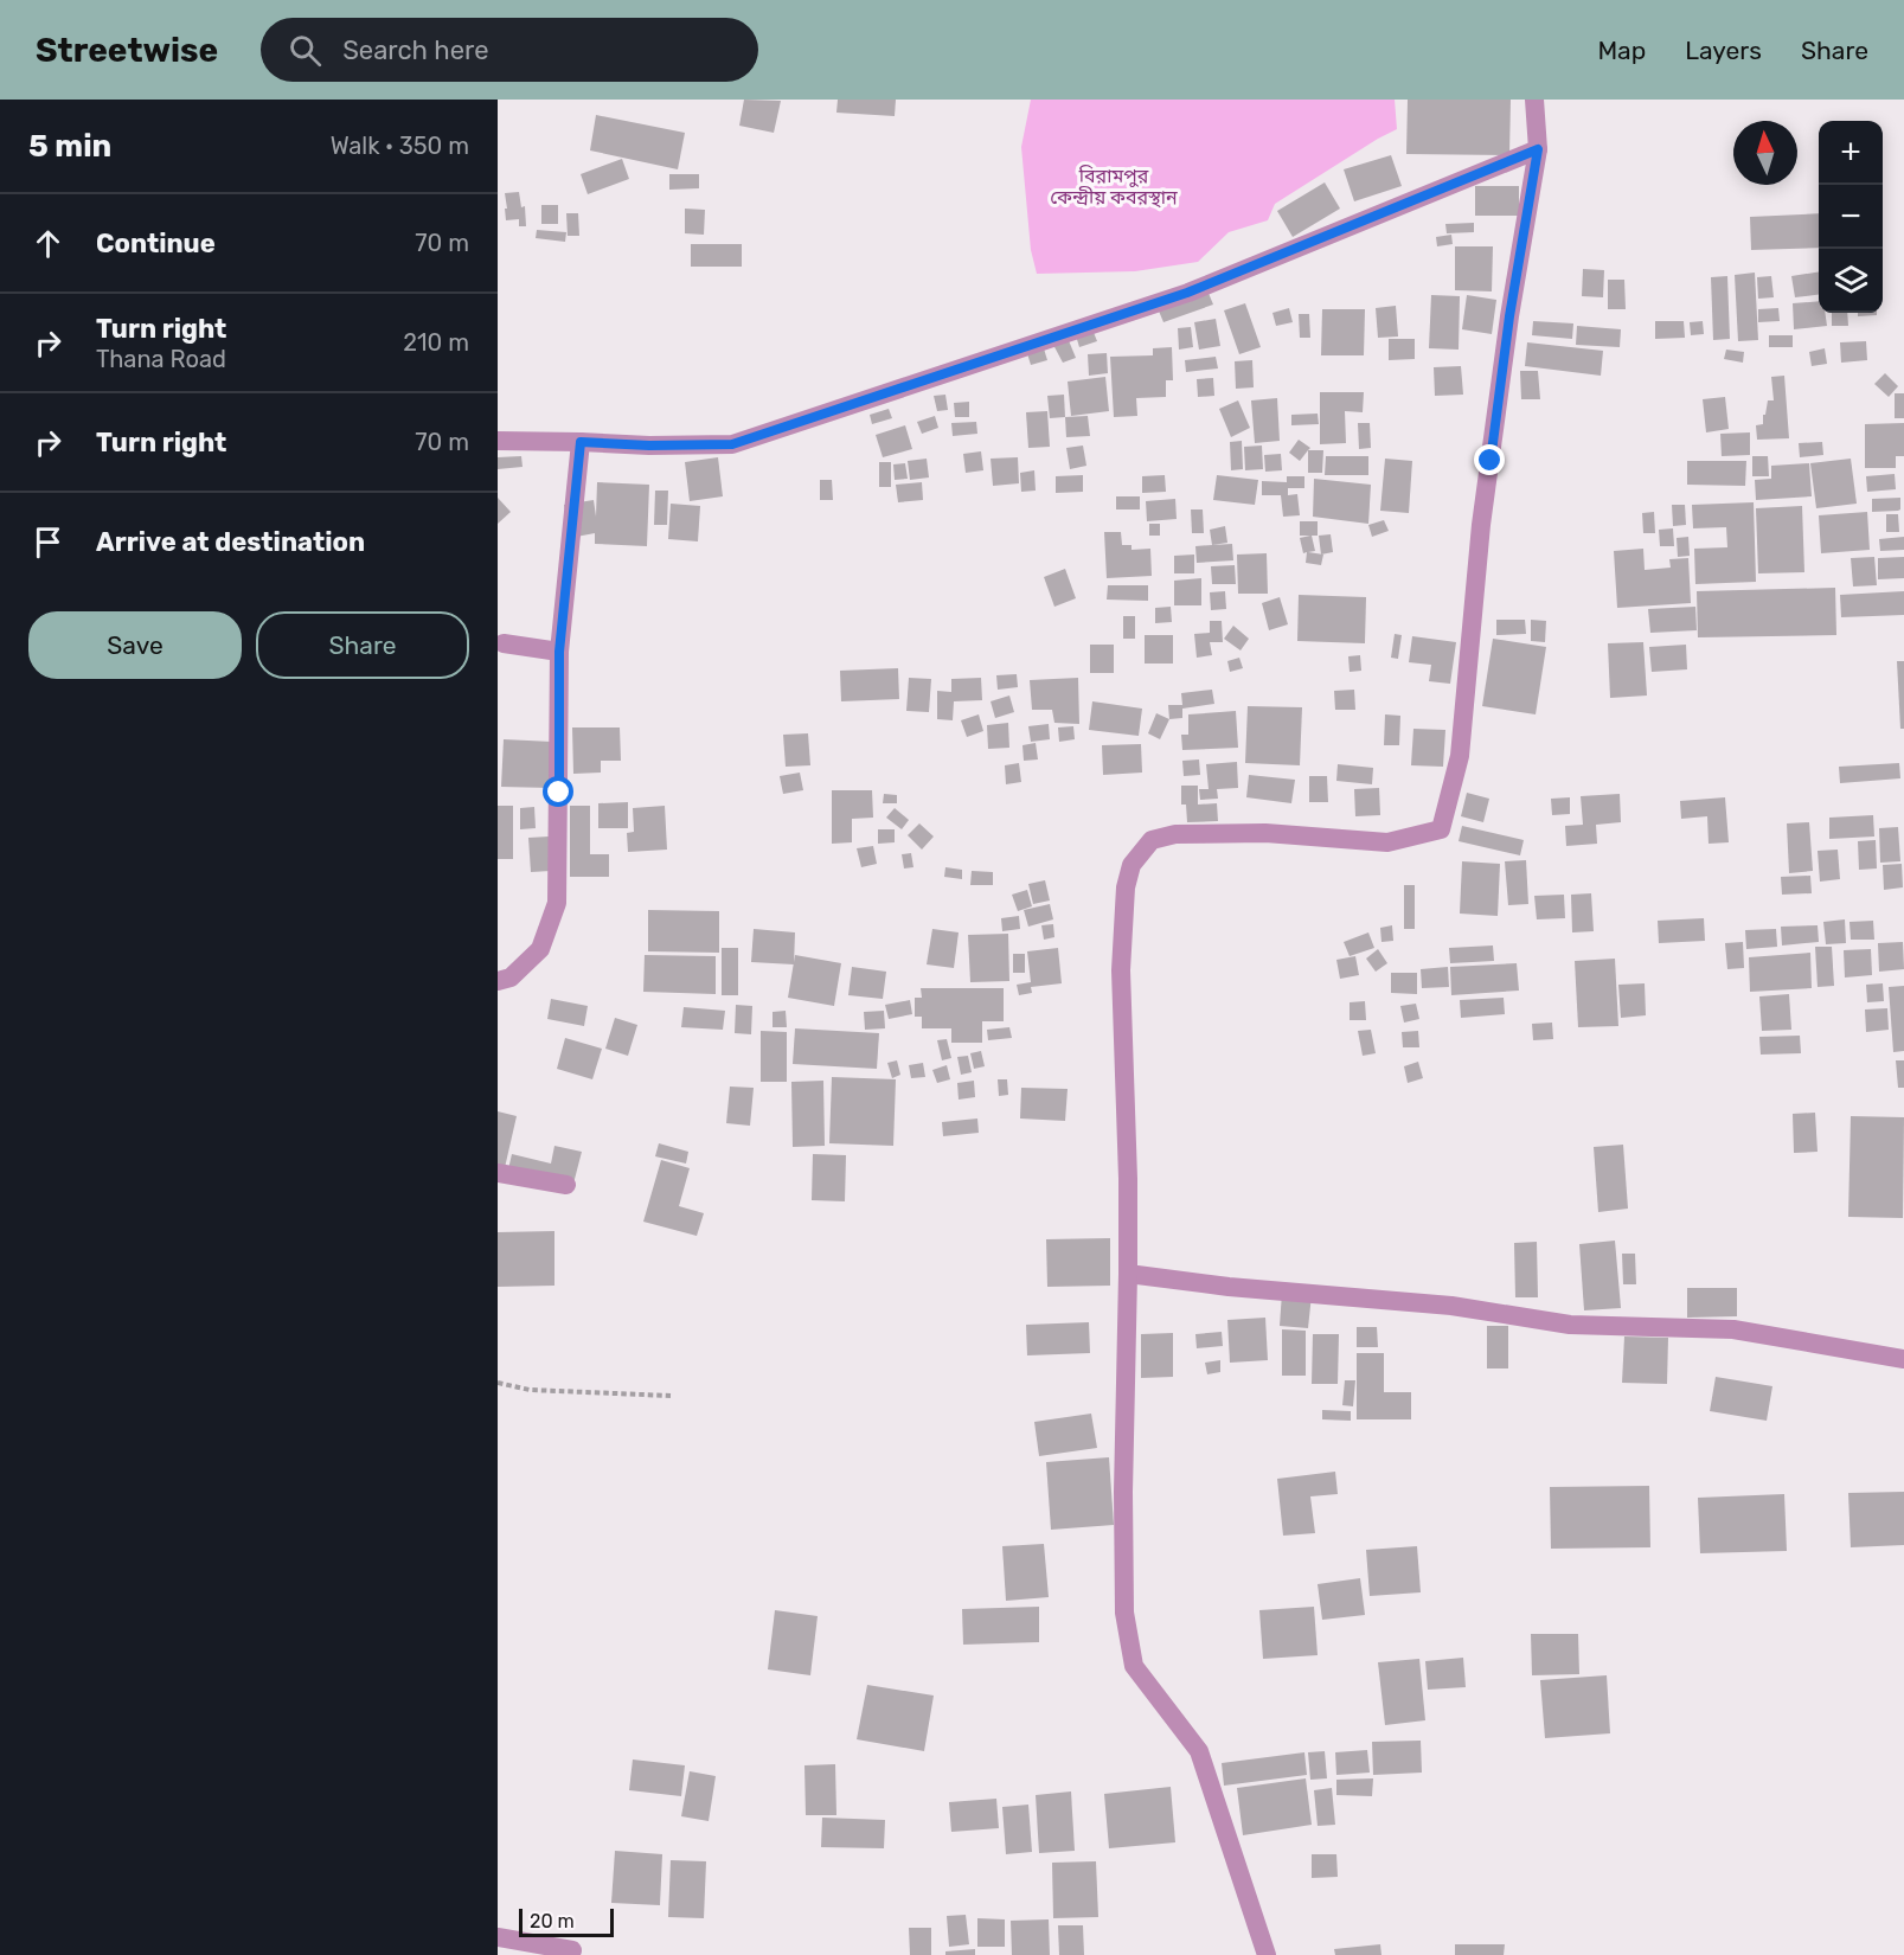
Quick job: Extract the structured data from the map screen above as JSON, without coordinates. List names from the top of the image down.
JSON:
{
  "parks": ["বিরামপুর কেন্দ্রীয় কবরস্থান"],
  "scale_bar": "20 m",
  "north": "top",
  "page": {
    "header": "Streetwise",
    "search": "Search here",
    "nav": ["Map", "Layers", "Share"],
    "heading": ["5 min", "Walk · 350 m"],
    "map_buttons": ["+", "−"],
    "list": [
      ["Continue", "70 m"],
      ["Turn right", "Thana Road", "210 m"],
      ["Turn right", "70 m"],
      "Arrive at destination"
    ],
    "buttons": ["Save", "Share"],
    "scale": "20 m"
  }
}
